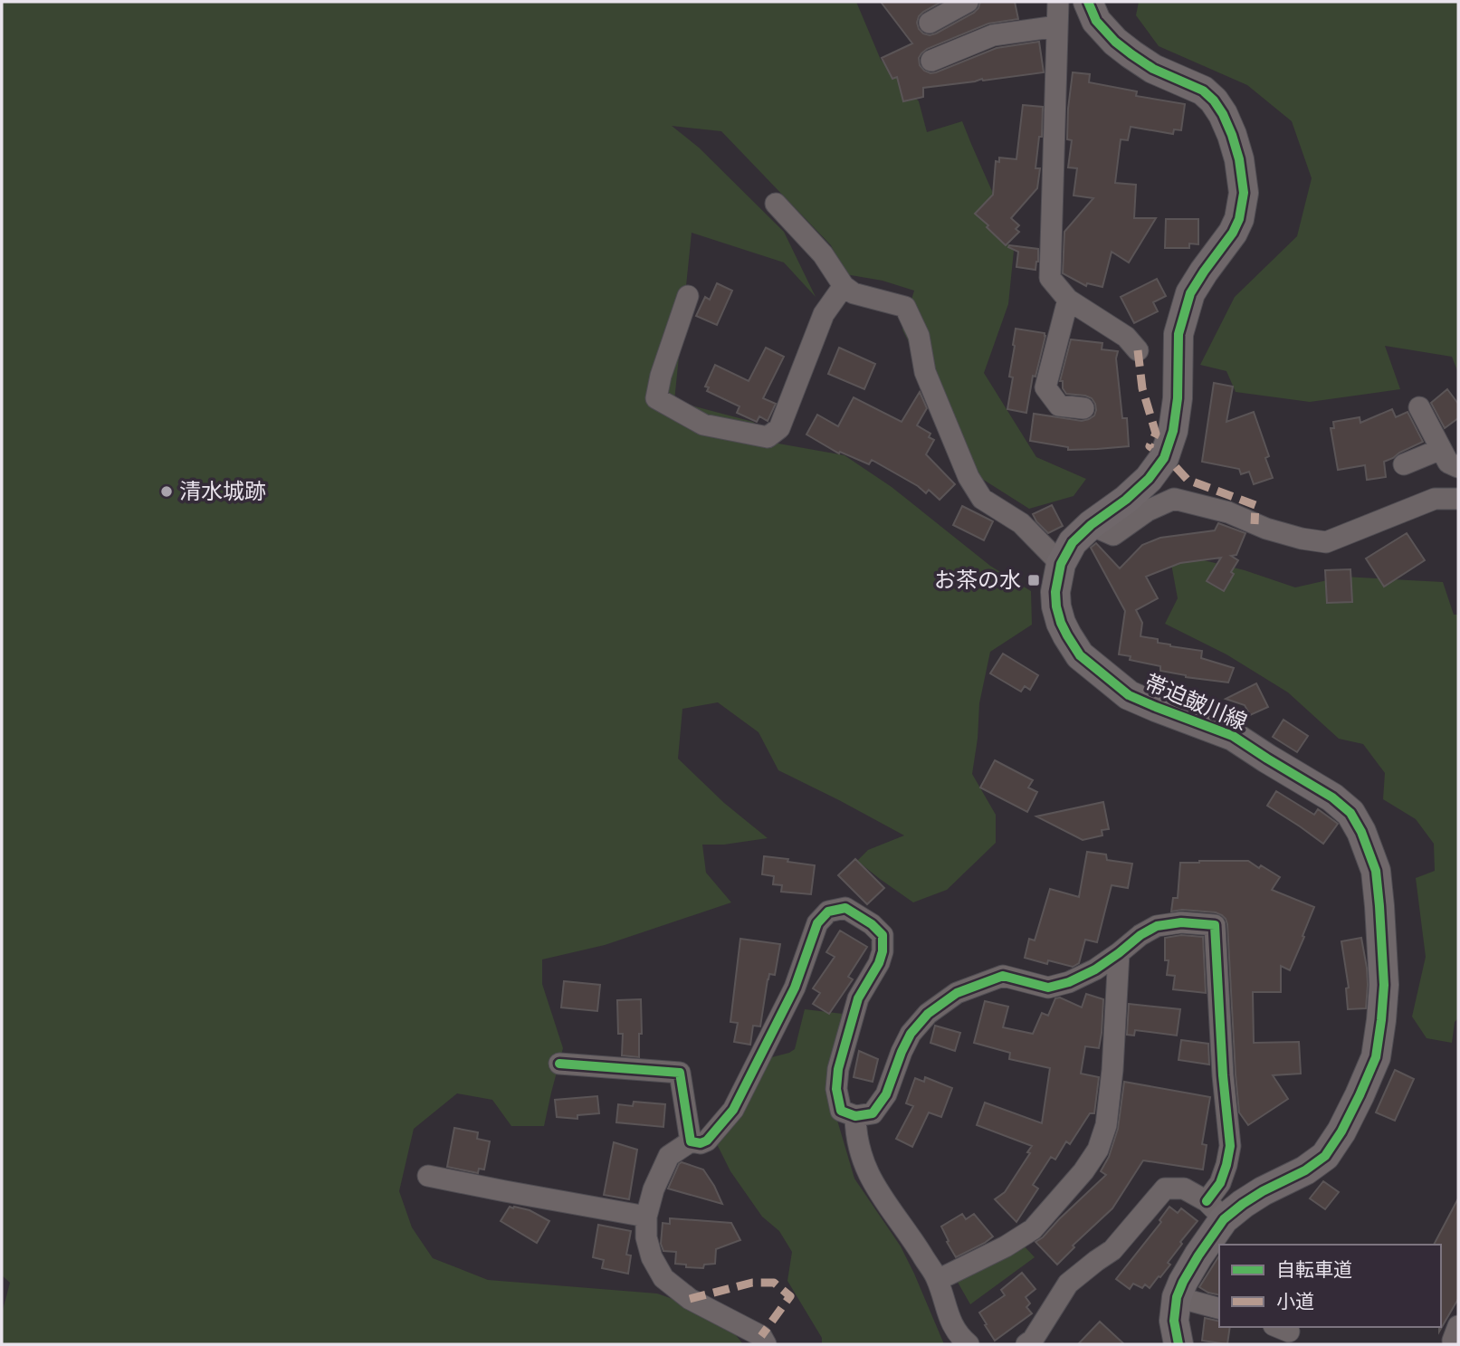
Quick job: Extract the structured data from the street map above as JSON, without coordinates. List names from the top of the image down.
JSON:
{
  "streets": {
    "street": ["帯迫皷川線"]
  },
  "places": {
    "other": ["清水城跡"],
    "transit": ["お茶の水"]
  },
  "legend": ["自転車道", "小道"]
}
